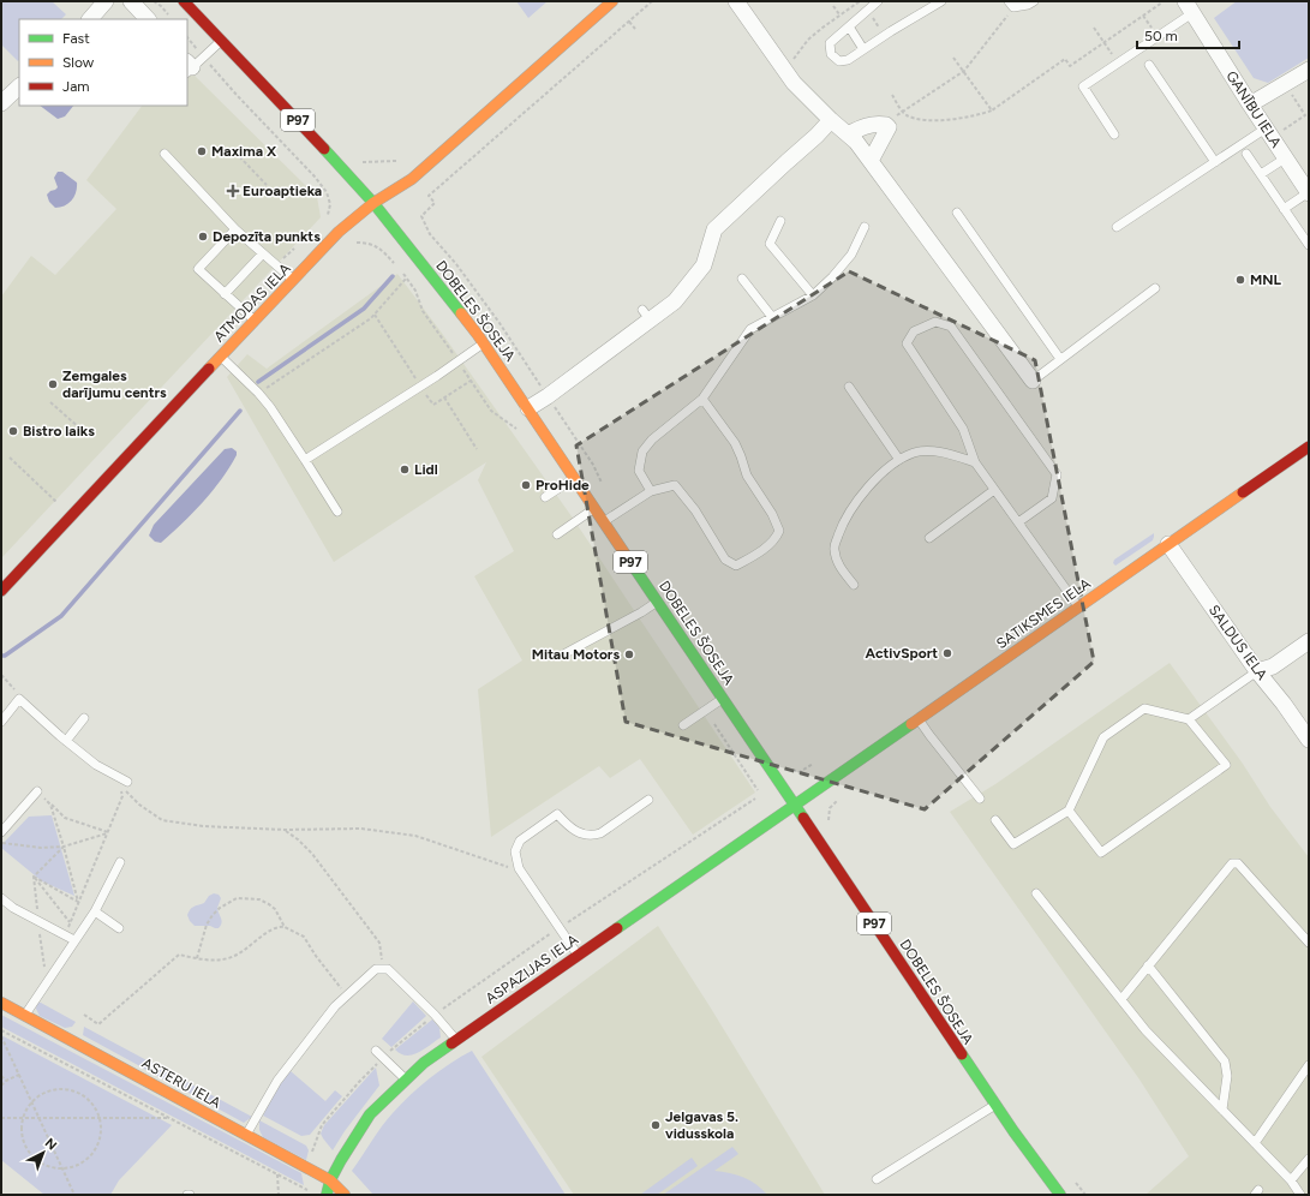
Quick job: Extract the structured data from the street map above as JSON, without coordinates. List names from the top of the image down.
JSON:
{
  "streets": {
    "main road": [
      "P97",
      "ATMODAS IELA",
      "DOBELES ŠOSEJA",
      "SATIKSMES IELA",
      "ASPAZIJAS IELA",
      "ASTERU IELA"
    ],
    "street": ["GANĪBU IELA", "SALDUS IELA"]
  },
  "crossings": [
    ["ATMODAS IELA", "DOBELES ŠOSEJA"],
    ["DOBELES ŠOSEJA", "SATIKSMES IELA"],
    ["DOBELES ŠOSEJA", "ASPAZIJAS IELA"],
    ["SATIKSMES IELA", "SALDUS IELA"],
    ["SATIKSMES IELA", "ASPAZIJAS IELA"],
    ["ASPAZIJAS IELA", "ASTERU IELA"]
  ],
  "places": {
    "other": [
      "Maxima X",
      "Depozīta punkts",
      "MNL",
      "Zemgales darījumu centrs",
      "Bistro laiks",
      "Lidl",
      "ProHide",
      "ActivSport",
      "Mitau Motors",
      "Jelgavas 5. vidusskola"
    ],
    "health": ["Euroaptieka"]
  },
  "legend": ["Fast", "Slow", "Jam"],
  "scale_bar": "50 m",
  "north": "top right"
}
